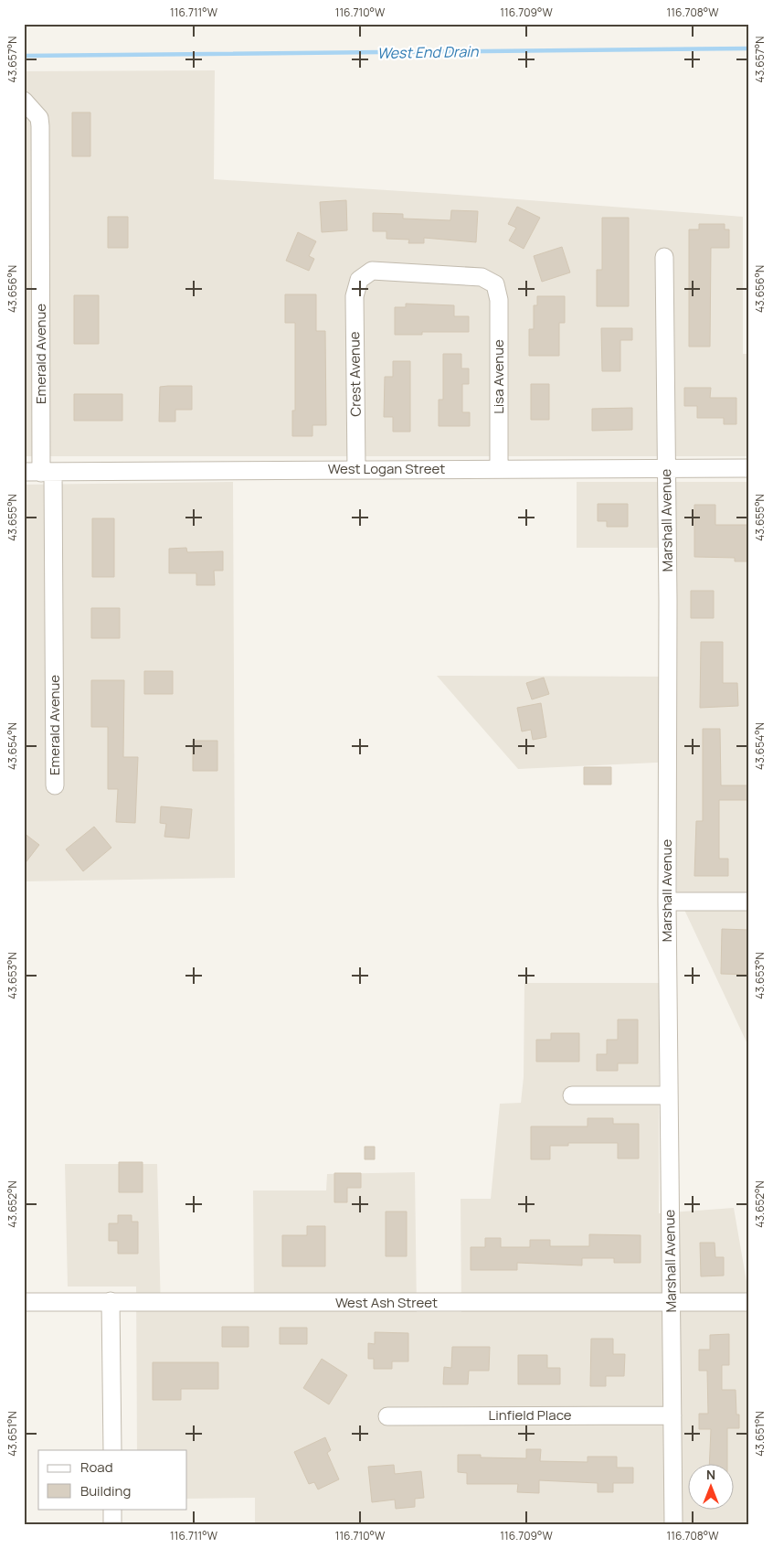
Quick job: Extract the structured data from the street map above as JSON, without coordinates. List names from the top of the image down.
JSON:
{
  "streets": {
    "street": [
      "Emerald Avenue",
      "Crest Avenue",
      "Lisa Avenue",
      "West Logan Street",
      "Marshall Avenue",
      "West Ash Street",
      "Linfield Place"
    ]
  },
  "crossings": [
    ["Emerald Avenue", "West Logan Street"],
    ["Crest Avenue", "Lisa Avenue"],
    ["Crest Avenue", "West Logan Street"],
    ["Lisa Avenue", "West Logan Street"],
    ["West Logan Street", "Marshall Avenue"],
    ["Marshall Avenue", "West Ash Street"],
    ["Marshall Avenue", "Linfield Place"]
  ],
  "water": ["West End Drain"],
  "legend": ["Road", "Building"],
  "north": "top",
  "coordinates": [
    "116.711°W",
    "116.710°W",
    "116.709°W",
    "116.708°W",
    "43.657°N",
    "43.656°N",
    "43.655°N",
    "43.654°N",
    "43.653°N",
    "43.652°N",
    "43.651°N"
  ]
}
